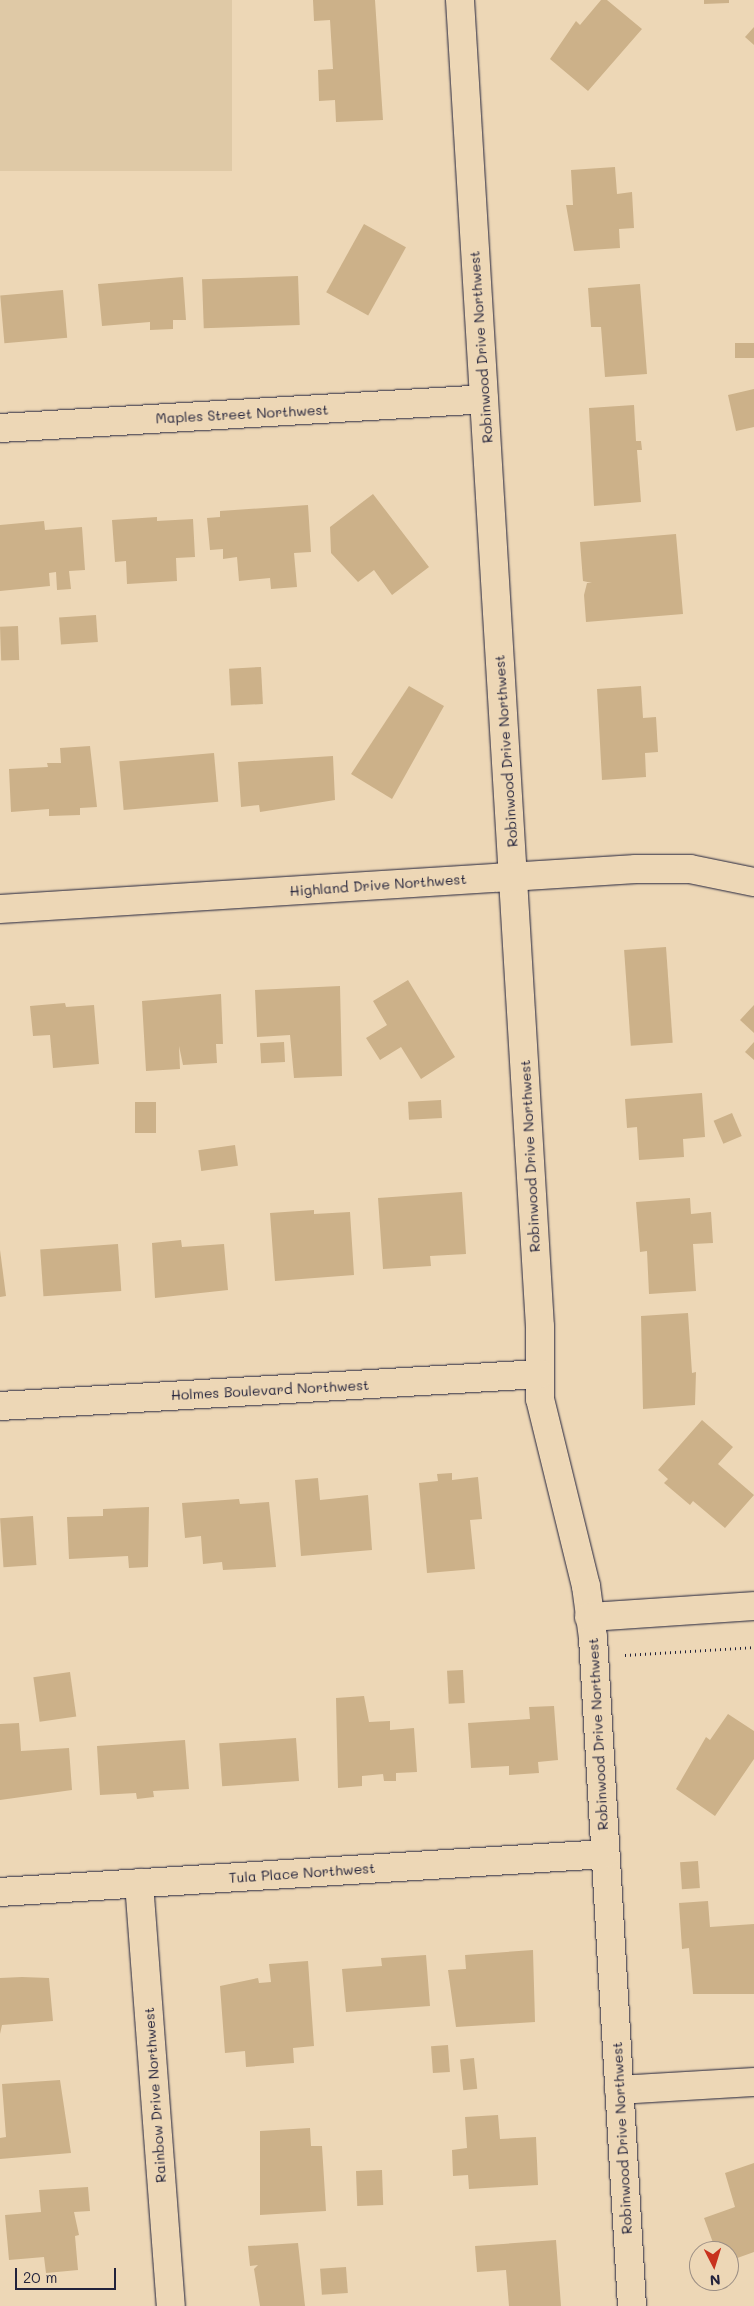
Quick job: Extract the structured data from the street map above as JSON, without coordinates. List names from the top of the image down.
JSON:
{
  "streets": {
    "street": [
      "Robinwood Drive Northwest",
      "Maples Street Northwest",
      "Highland Drive Northwest",
      "Holmes Boulevard Northwest",
      "Tula Place Northwest",
      "Rainbow Drive Northwest"
    ]
  },
  "crossings": [
    ["Robinwood Drive Northwest", "Maples Street Northwest"],
    ["Robinwood Drive Northwest", "Highland Drive Northwest"],
    ["Robinwood Drive Northwest", "Holmes Boulevard Northwest"],
    ["Robinwood Drive Northwest", "Tula Place Northwest"],
    ["Tula Place Northwest", "Rainbow Drive Northwest"]
  ],
  "scale_bar": "20 m",
  "north": "bottom"
}
